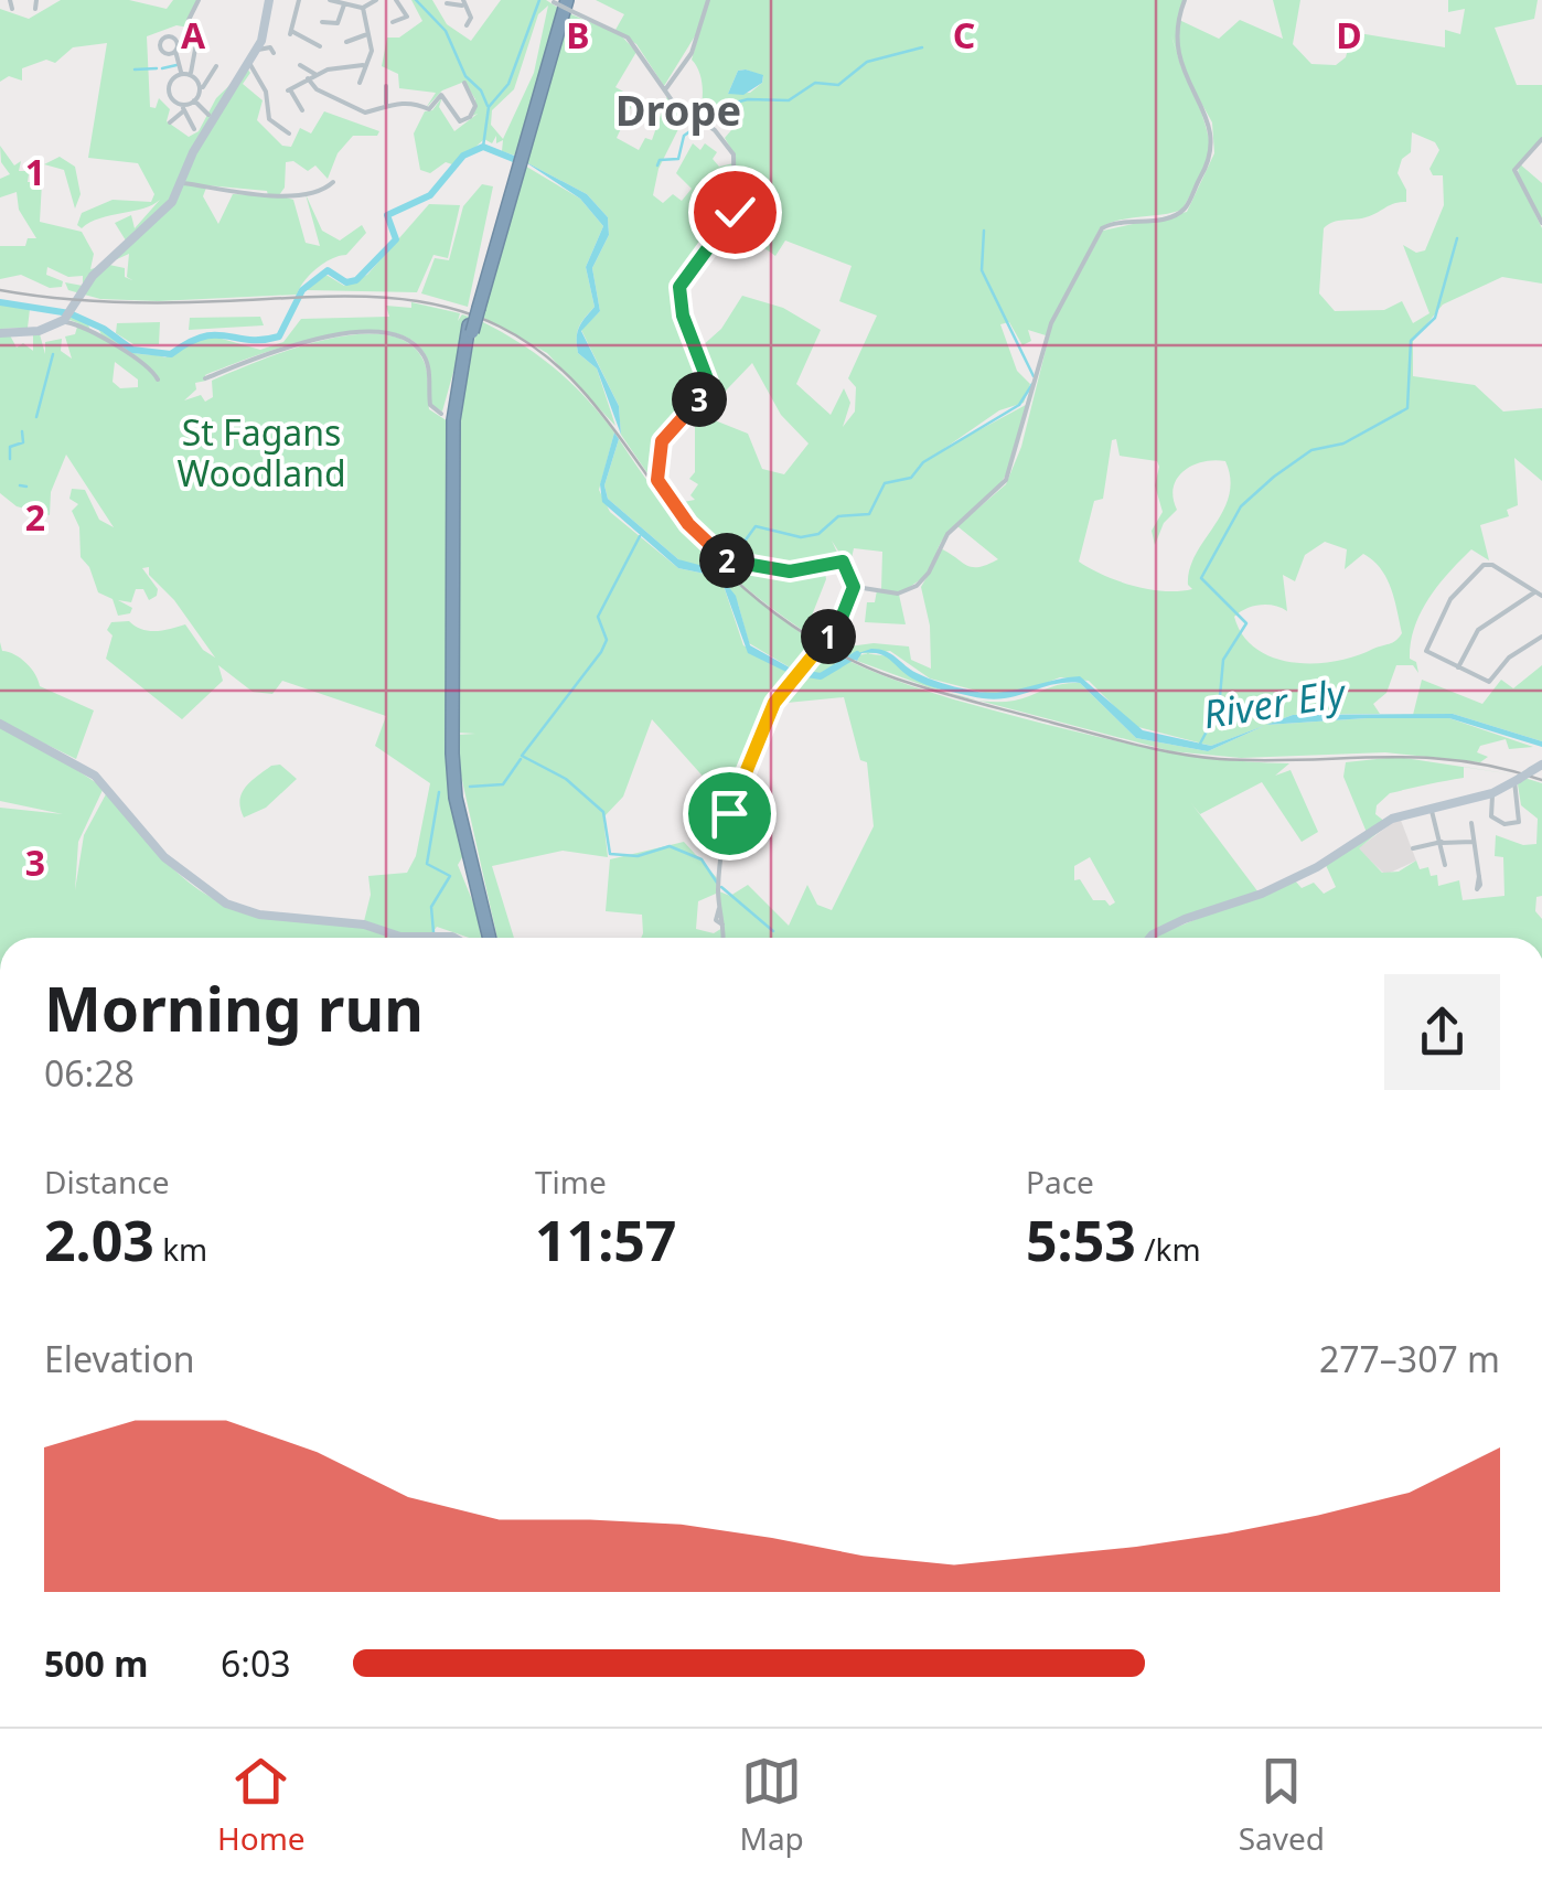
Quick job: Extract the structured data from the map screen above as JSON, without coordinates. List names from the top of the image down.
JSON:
{
  "districts": ["Drope"],
  "water": ["River Ely"],
  "parks": ["St Fagans Woodland"],
  "page": {
    "pins": ["3", "2", "1"],
    "heading": ["Morning run", "06:28"],
    "stats": [
      ["Distance", "2.03 km"],
      ["Time", "11:57"],
      ["Pace", "5:53 /km"]
    ],
    "chart": ["Elevation", "277–307 m"],
    "list": [
      {
        "name": "500 m",
        "note": "6:03"
      }
    ],
    "tabs": ["Home", "Map", "Saved"]
  },
  "grid": {
    "columns": [
      "A",
      "B",
      "C",
      "D"
    ],
    "rows": ["1", "2", "3"]
  }
}
